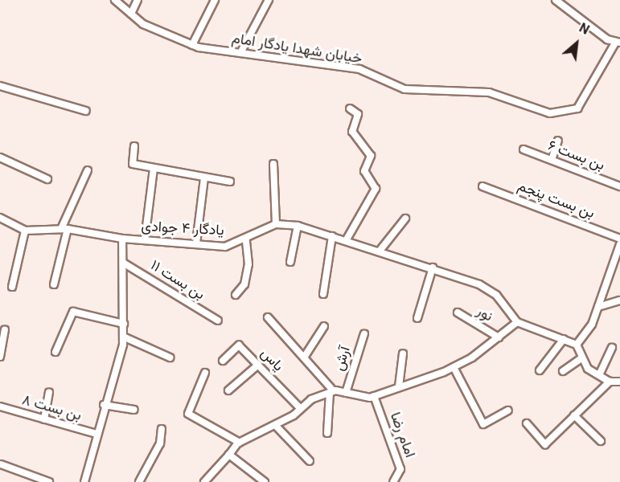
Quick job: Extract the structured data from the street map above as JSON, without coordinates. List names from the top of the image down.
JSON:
{
  "streets": {
    "street": [
      "خیابان شهدا یادگار امام",
      "بن بست ۶",
      "بن بست پنجم",
      "یادگار ۴ جوادی",
      "بن بست ۱۱",
      "نور",
      "آرش",
      "یاس",
      "بن بست ۸",
      "امام رضا"
    ]
  },
  "crossings": [
    ["یادگار ۴ جوادی", "بن بست ۱۱"],
    ["یادگار ۴ جوادی", "بن بست ۸"]
  ],
  "north": "top right"
}
